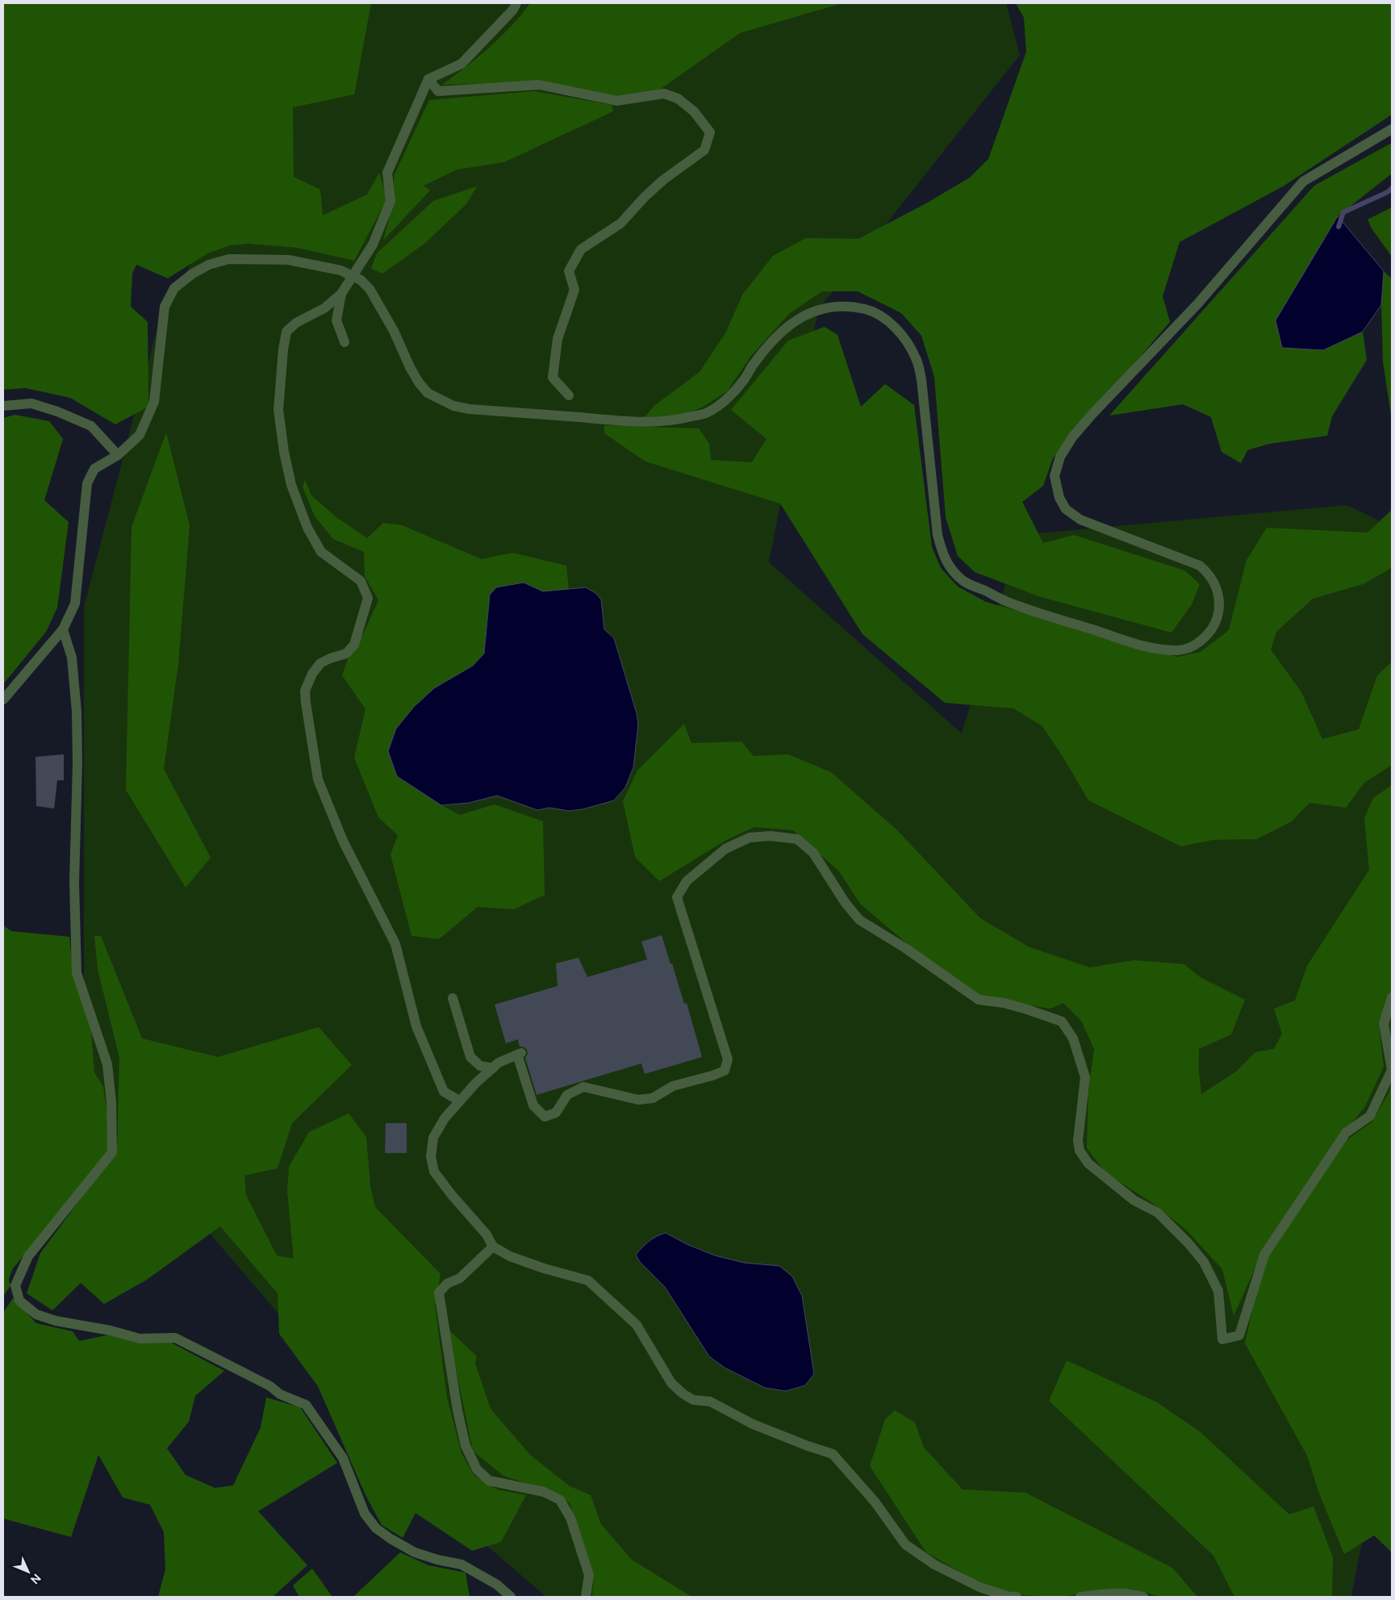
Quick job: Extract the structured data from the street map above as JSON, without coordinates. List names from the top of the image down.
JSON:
{
  "north": "bottom right"
}
